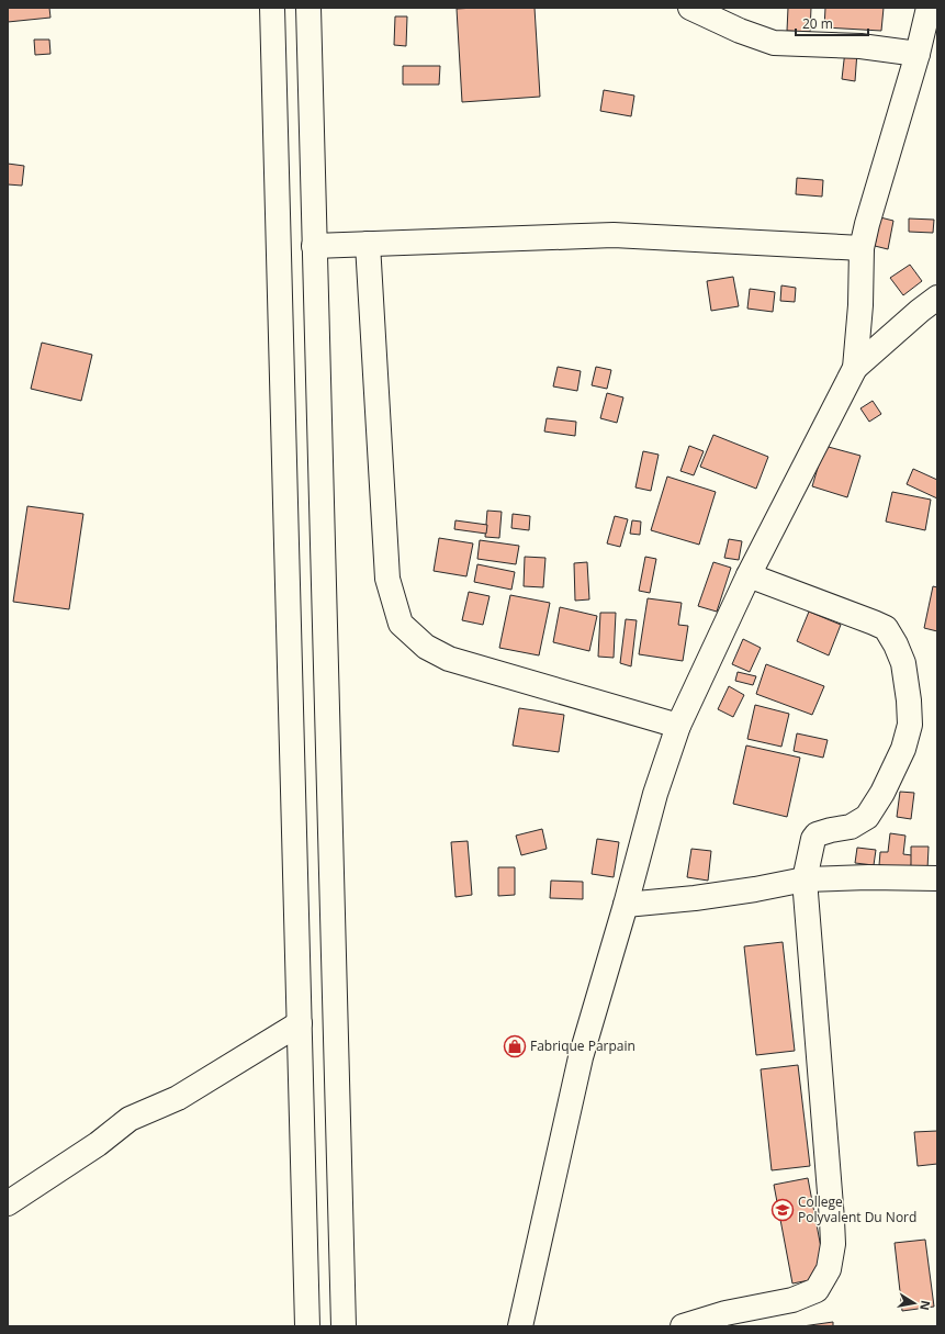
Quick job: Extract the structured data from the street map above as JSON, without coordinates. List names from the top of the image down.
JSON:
{
  "places": {
    "shop": ["Fabrique Parpain"],
    "school or university": ["College Polyvalent Du Nord"]
  },
  "scale_bar": "20 m",
  "north": "right"
}
